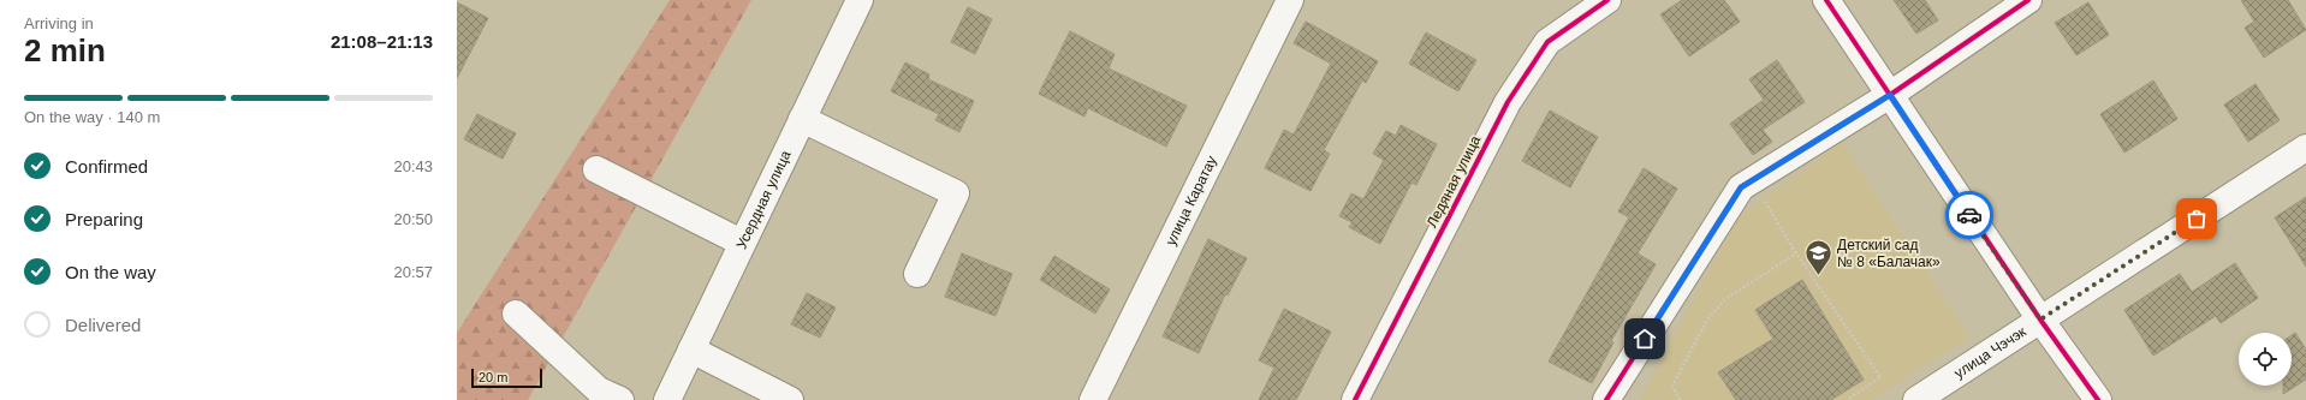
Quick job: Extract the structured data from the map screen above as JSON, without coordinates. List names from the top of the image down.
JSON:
{
  "streets": {
    "street": [
      "Ледяная улица",
      "Усердная улица",
      "улица Каратау",
      "улица Чэчэк"
    ]
  },
  "places": {
    "school or university": ["Детский сад № 8 «Балачак»"]
  },
  "scale_bar": "20 m",
  "page": {
    "heading": ["2 min", "Arriving in", "21:08–21:13"],
    "bar": "On the way · 140 m",
    "list": [
      ["Confirmed", "20:43"],
      ["Preparing", "20:50"],
      ["On the way", "20:57"],
      "Delivered"
    ],
    "scale": "20 m"
  }
}
